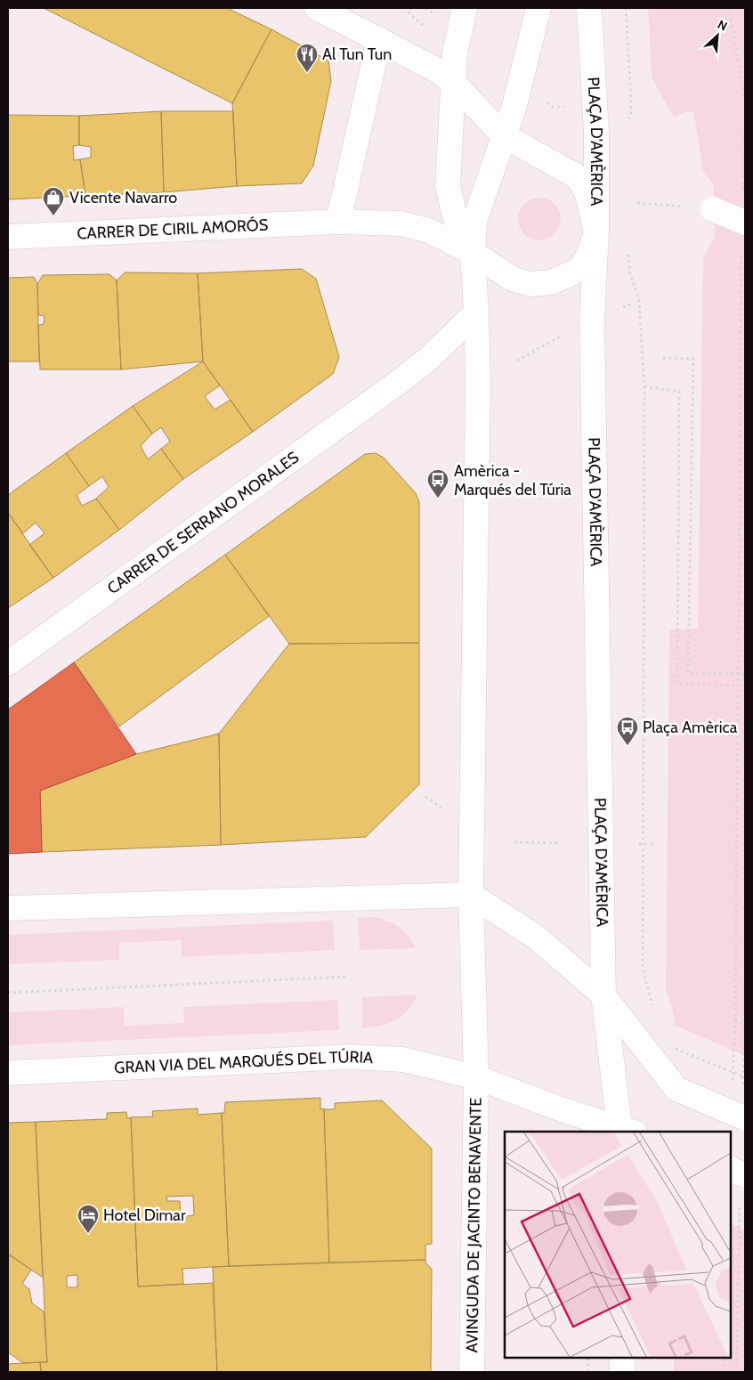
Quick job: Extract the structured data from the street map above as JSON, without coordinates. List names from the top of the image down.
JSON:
{
  "streets": {
    "main road": [
      "PLAÇA D'AMÈRICA",
      "CARRER DE CIRIL AMORÓS",
      "CARRER DE SERRANO MORALES",
      "GRAN VIA DEL MARQUÉS DEL TÚRIA",
      "AVINGUDA DE JACINTO BENAVENTE"
    ]
  },
  "crossings": [
    ["PLAÇA D'AMÈRICA", "GRAN VIA DEL MARQUÉS DEL TÚRIA"],
    ["PLAÇA D'AMÈRICA", "AVINGUDA DE JACINTO BENAVENTE"],
    ["GRAN VIA DEL MARQUÉS DEL TÚRIA", "AVINGUDA DE JACINTO BENAVENTE"]
  ],
  "places": {
    "restaurant": ["Al Tun Tun"],
    "shop": ["Vicente Navarro"],
    "bus stop": ["Amèrica - Marqués del Túria", "Plaça Amèrica"],
    "hotel": ["Hotel Dimar"]
  },
  "north": "top right"
}
